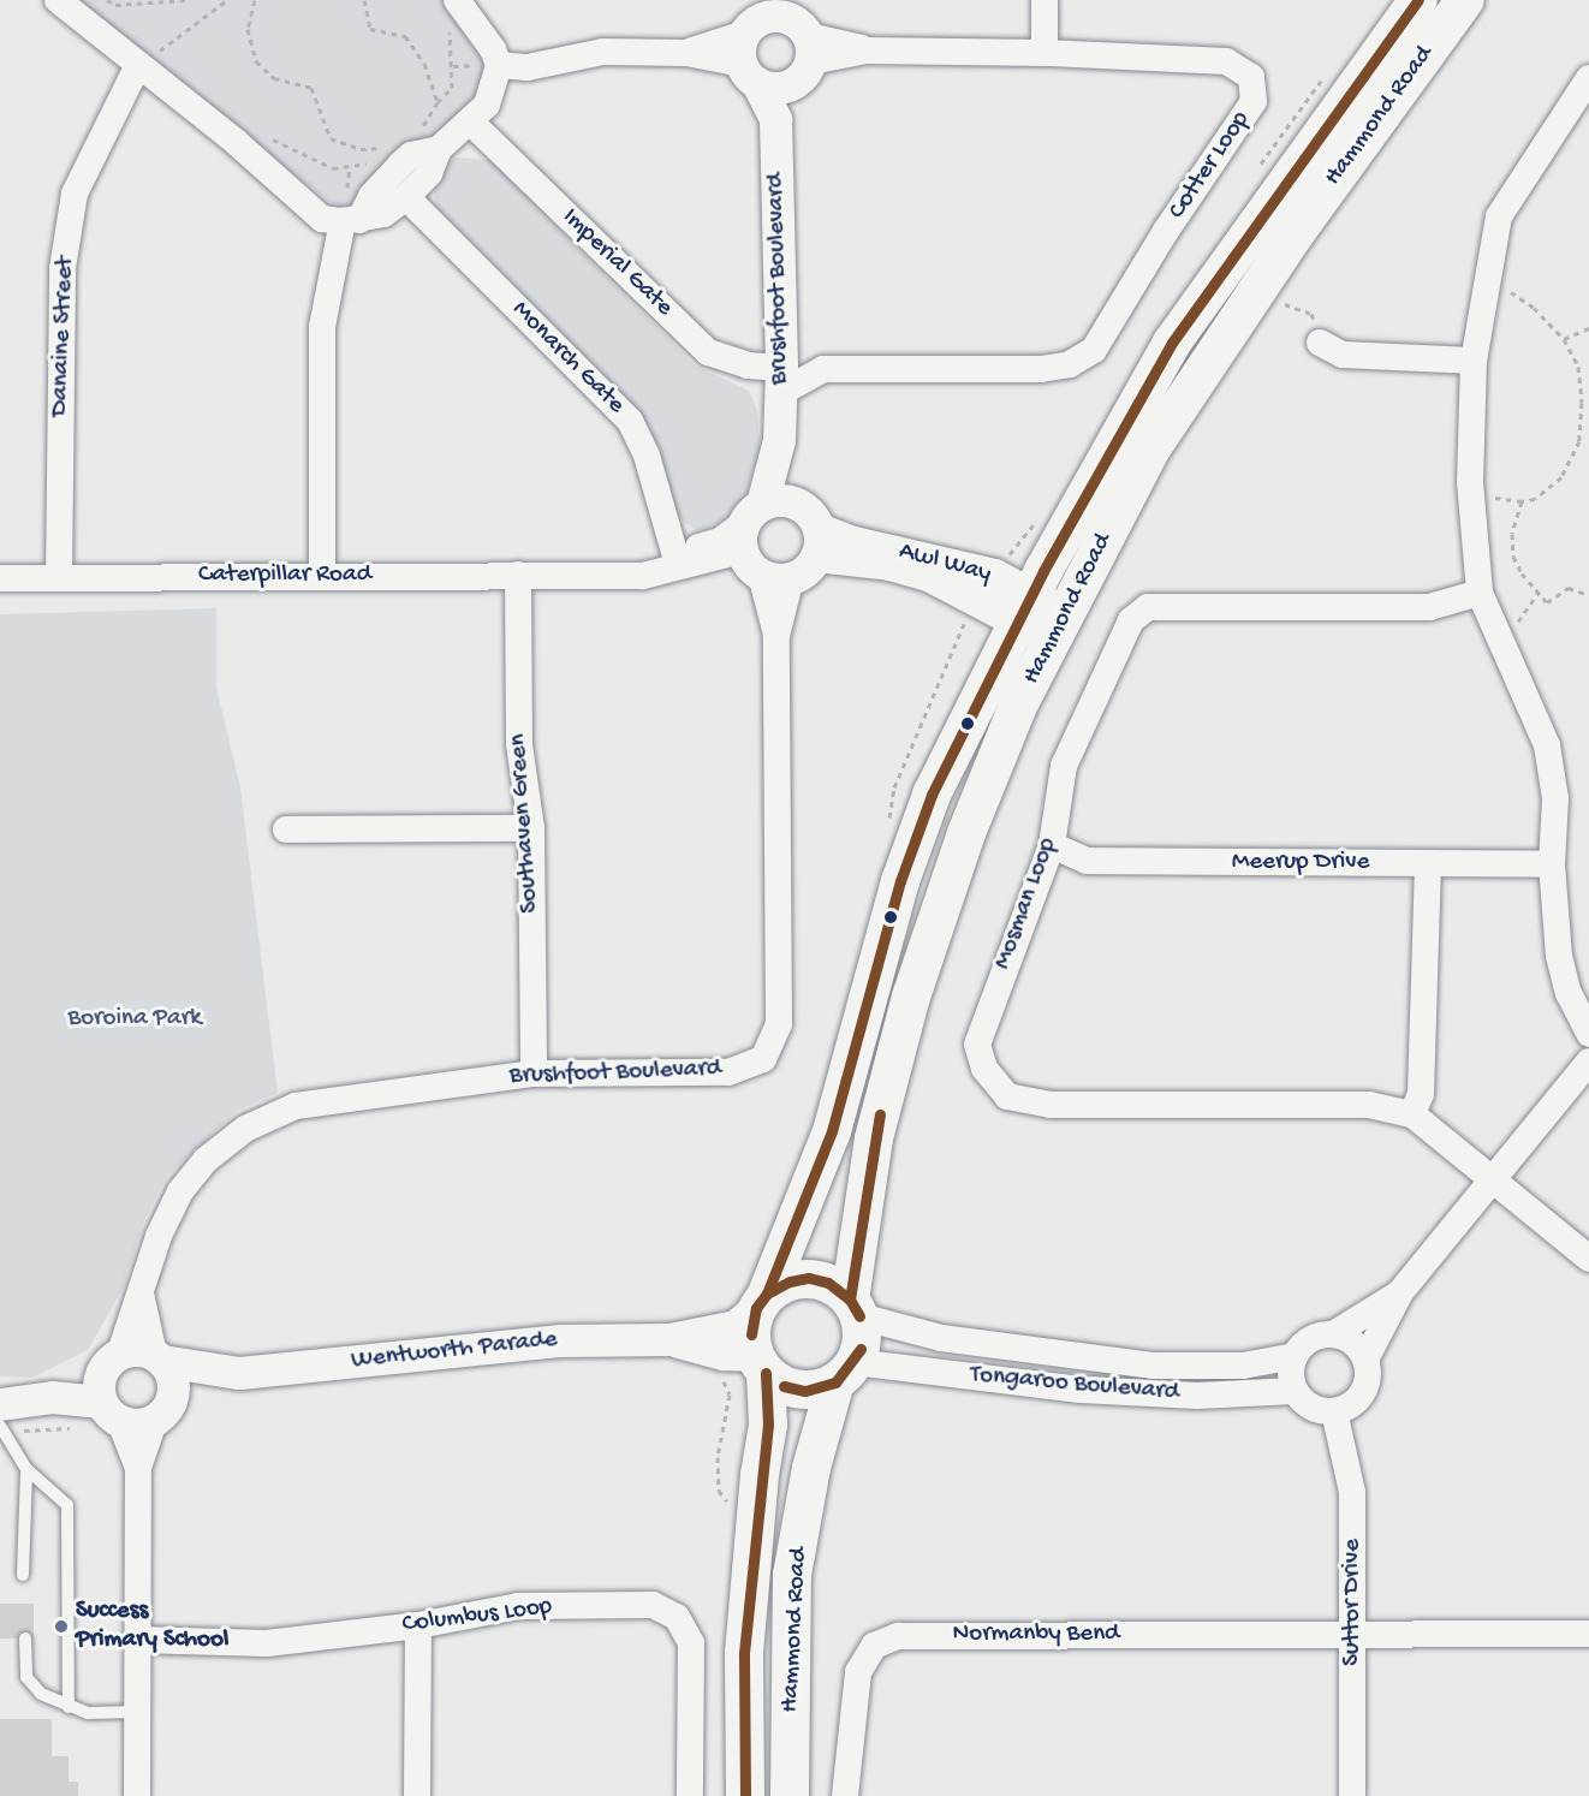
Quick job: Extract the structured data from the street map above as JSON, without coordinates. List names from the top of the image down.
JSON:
{
  "streets": {
    "main road": ["Hammond Road"],
    "street": [
      "Cotter Loop",
      "Imperial Gate",
      "Brushfoot Boulevard",
      "Danaine Street",
      "Monarch Gate",
      "Awl Way",
      "Caterpillar Road",
      "Southaven Green",
      "Meerup Drive",
      "Mosman Loop",
      "Wentworth Parade",
      "Tongaroo Boulevard",
      "Suttor Drive",
      "Columbus Loop",
      "Normanby Bend"
    ]
  },
  "crossings": [
    ["Hammond Road", "Awl Way"],
    ["Hammond Road", "Wentworth Parade"],
    ["Hammond Road", "Tongaroo Boulevard"],
    ["Cotter Loop", "Imperial Gate"],
    ["Cotter Loop", "Brushfoot Boulevard"],
    ["Imperial Gate", "Brushfoot Boulevard"],
    ["Brushfoot Boulevard", "Awl Way"],
    ["Brushfoot Boulevard", "Caterpillar Road"],
    ["Brushfoot Boulevard", "Southaven Green"],
    ["Brushfoot Boulevard", "Wentworth Parade"],
    ["Danaine Street", "Caterpillar Road"],
    ["Monarch Gate", "Caterpillar Road"],
    ["Awl Way", "Caterpillar Road"],
    ["Caterpillar Road", "Southaven Green"],
    ["Meerup Drive", "Mosman Loop"],
    ["Wentworth Parade", "Tongaroo Boulevard"],
    ["Tongaroo Boulevard", "Suttor Drive"],
    ["Suttor Drive", "Normanby Bend"]
  ],
  "parks": ["Boroina Park"],
  "places": ["Success Primary School"]
}
